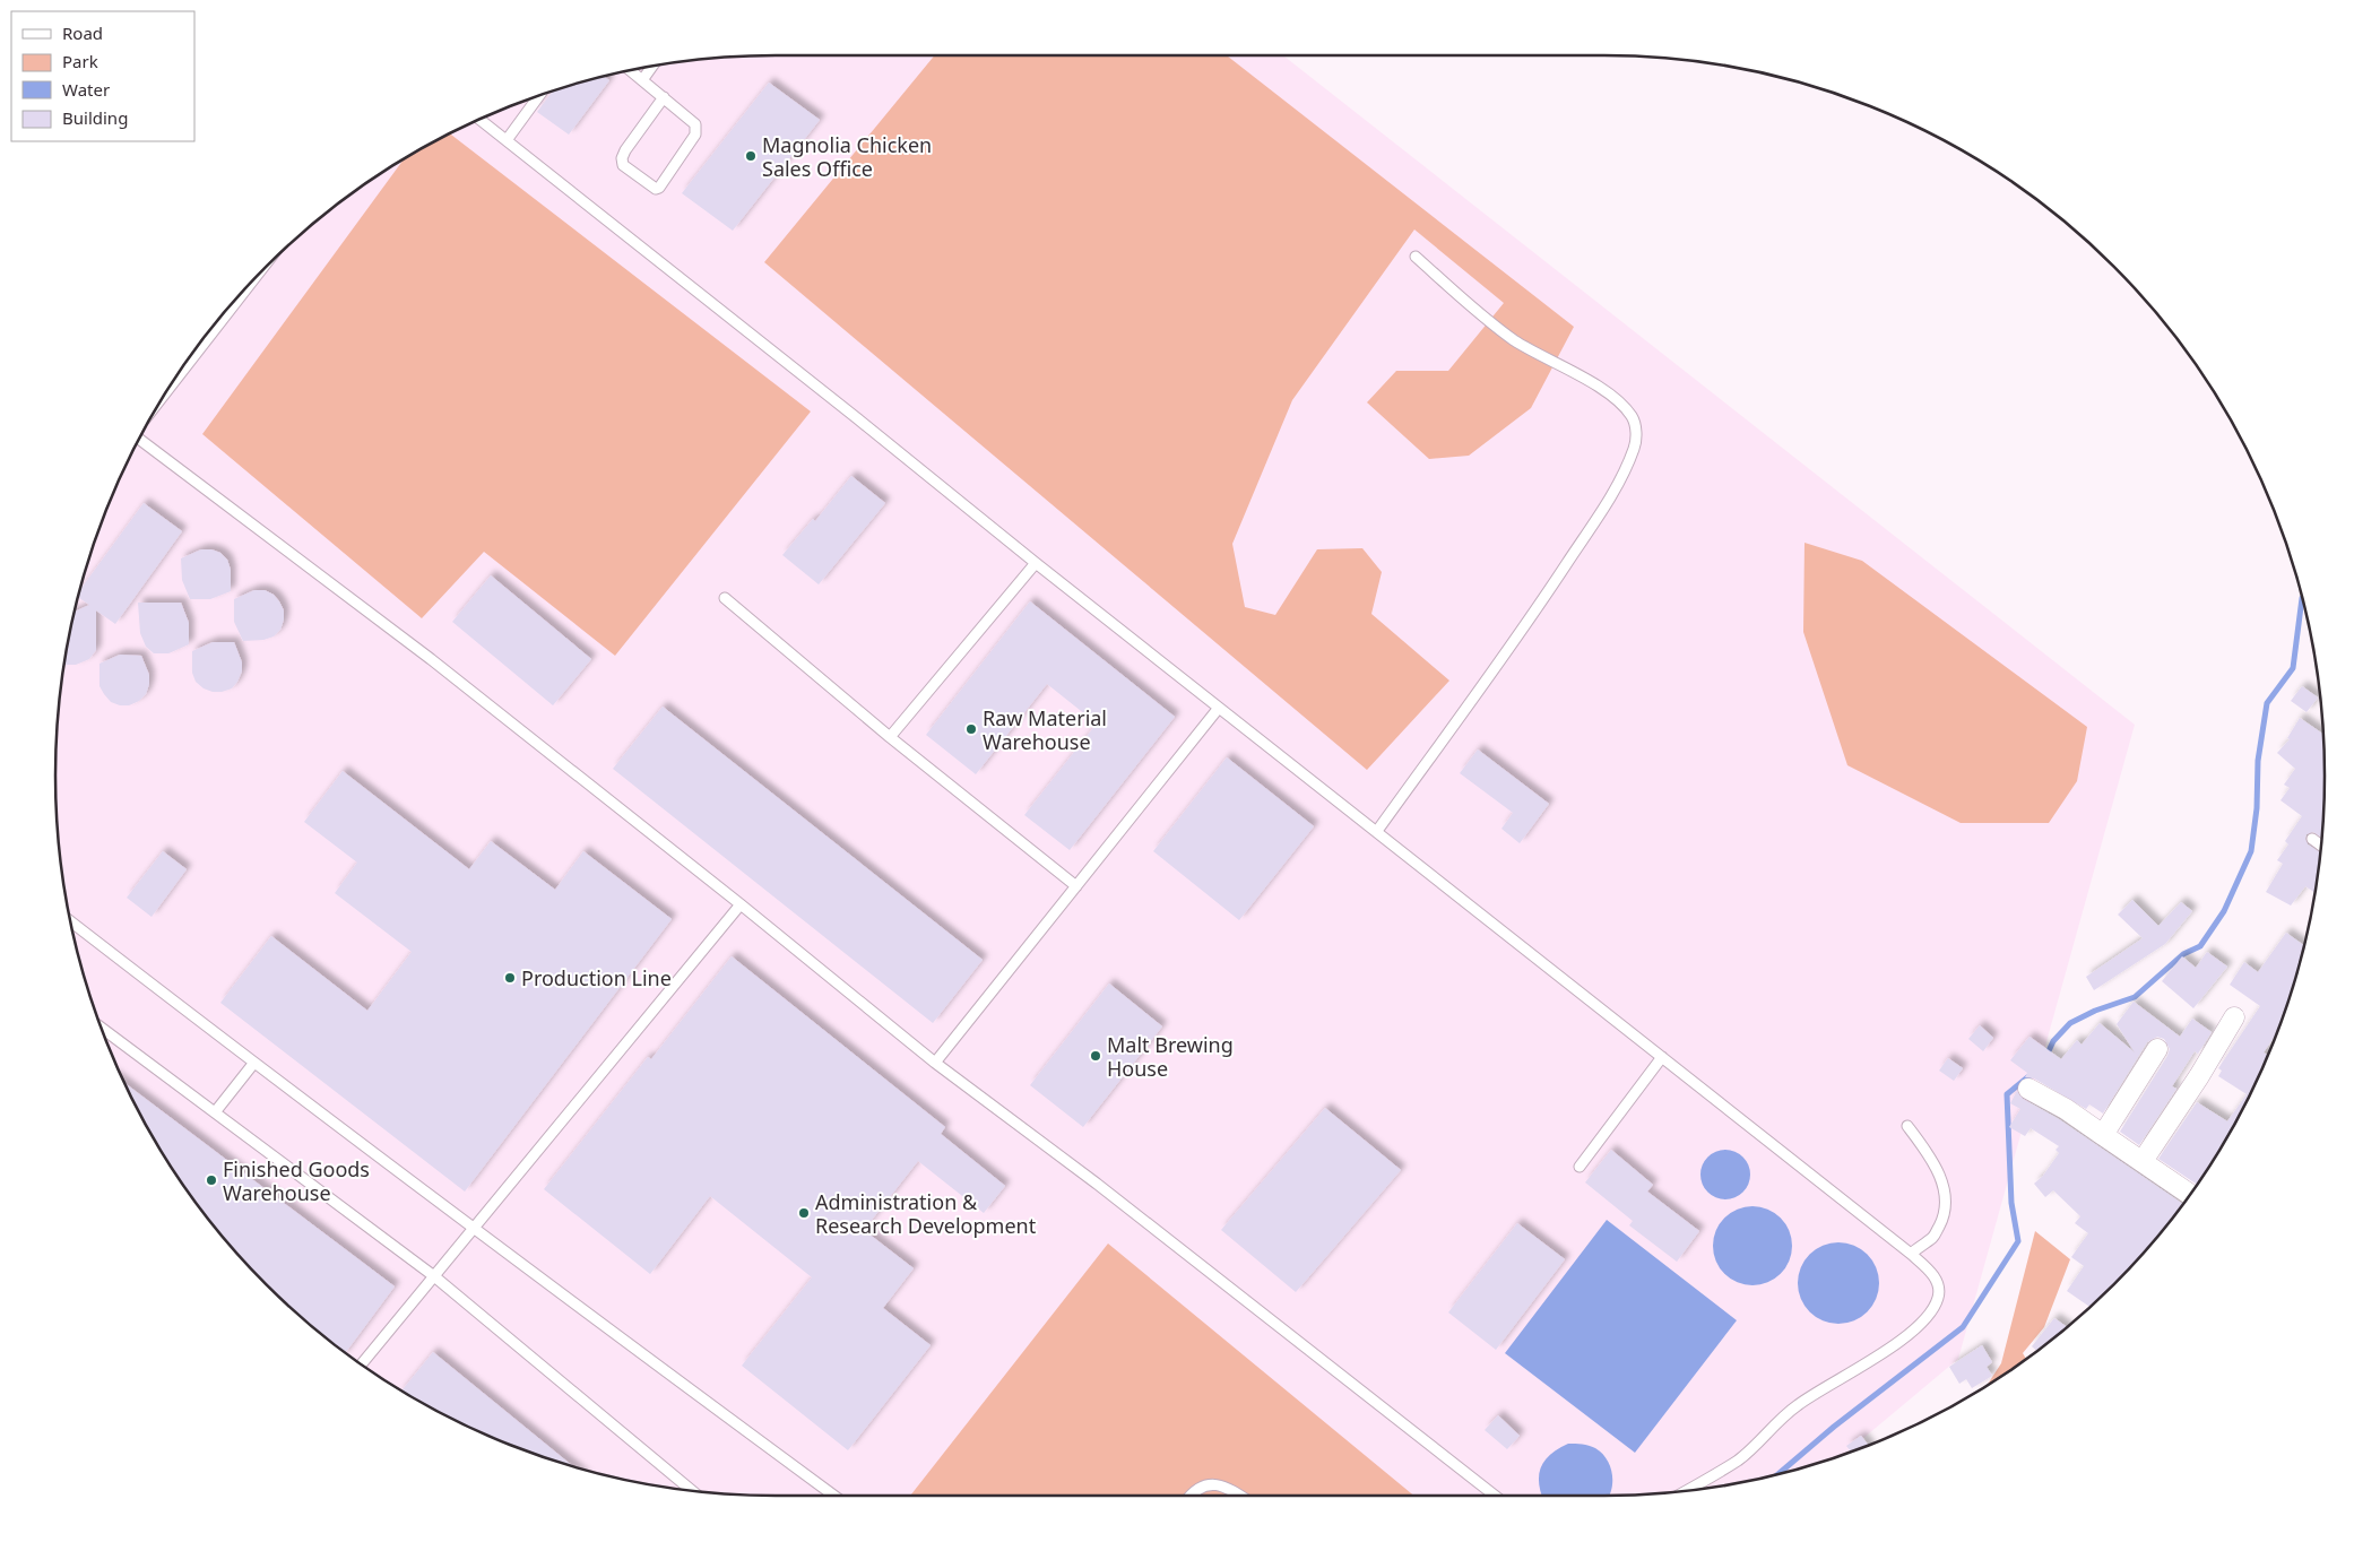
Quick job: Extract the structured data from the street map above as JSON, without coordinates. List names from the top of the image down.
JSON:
{
  "places": [
    "Magnolia Chicken Sales Office",
    "Raw Material Warehouse",
    "Production Line",
    "Malt Brewing House",
    "Finished Goods Warehouse",
    "Administration & Research Development"
  ],
  "legend": [
    "Road",
    "Park",
    "Water",
    "Building"
  ]
}
